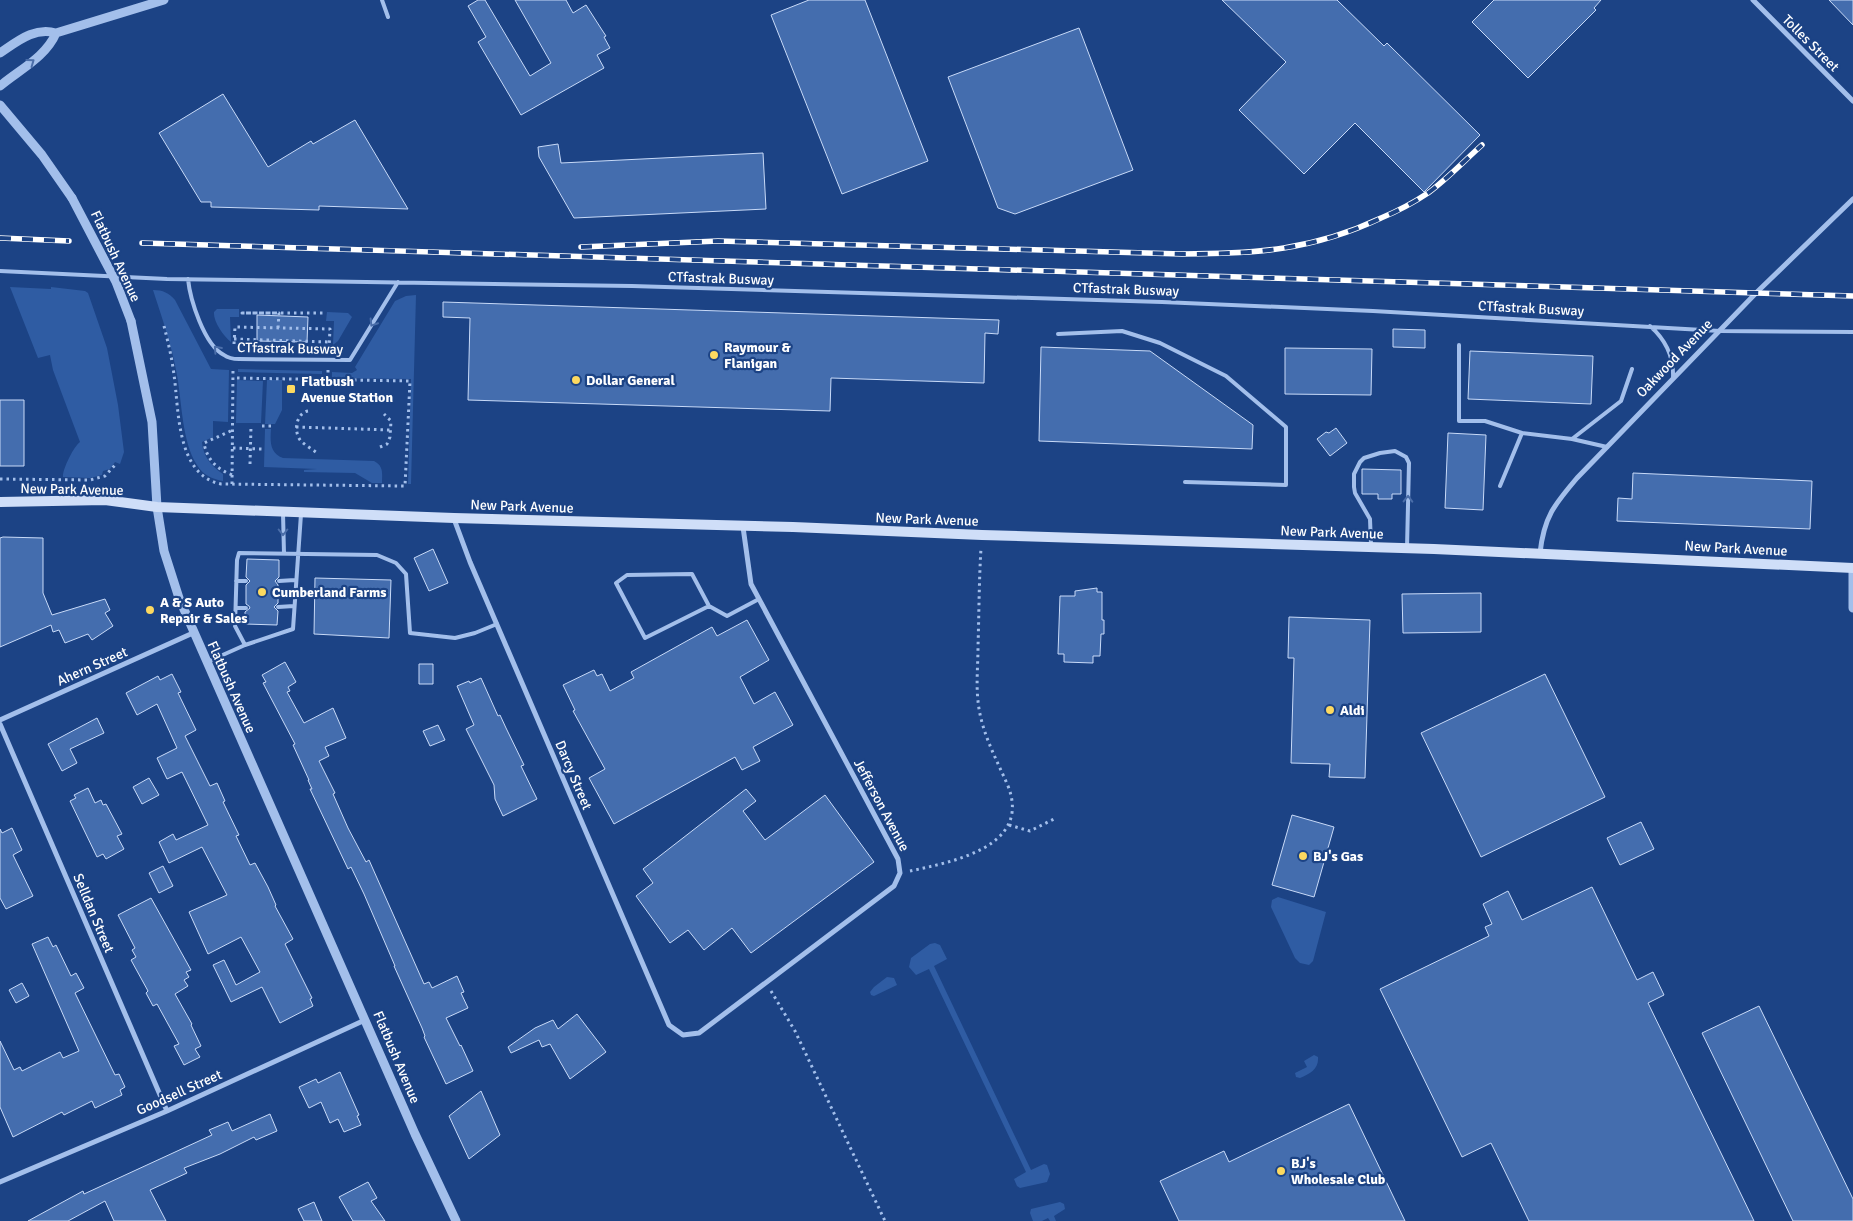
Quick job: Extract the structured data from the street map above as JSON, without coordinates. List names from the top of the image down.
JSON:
{
  "streets": {
    "main road": ["New Park Avenue"],
    "street": [
      "Tolles Street",
      "Flatbush Avenue",
      "Oakwood Avenue",
      "Ahern Street",
      "Darcy Street",
      "Jefferson Avenue",
      "Selldan Street",
      "Goodsell Street"
    ],
    "lane": ["CTfastrak Busway"]
  },
  "crossings": [
    ["Flatbush Avenue", "New Park Avenue"],
    ["Flatbush Avenue", "Ahern Street"],
    ["Flatbush Avenue", "Goodsell Street"],
    ["CTfastrak Busway", "Oakwood Avenue"],
    ["Oakwood Avenue", "New Park Avenue"],
    ["New Park Avenue", "Darcy Street"],
    ["New Park Avenue", "Jefferson Avenue"],
    ["Ahern Street", "Selldan Street"],
    ["Darcy Street", "Jefferson Avenue"],
    ["Selldan Street", "Goodsell Street"]
  ],
  "places": {
    "other": [
      "Raymour & Flanigan",
      "Dollar General",
      "Cumberland Farms",
      "A & S Auto Repair & Sales",
      "Aldi",
      "BJ's Gas",
      "BJ's Wholesale Club"
    ],
    "transit": ["Flatbush Avenue Station"]
  }
}
